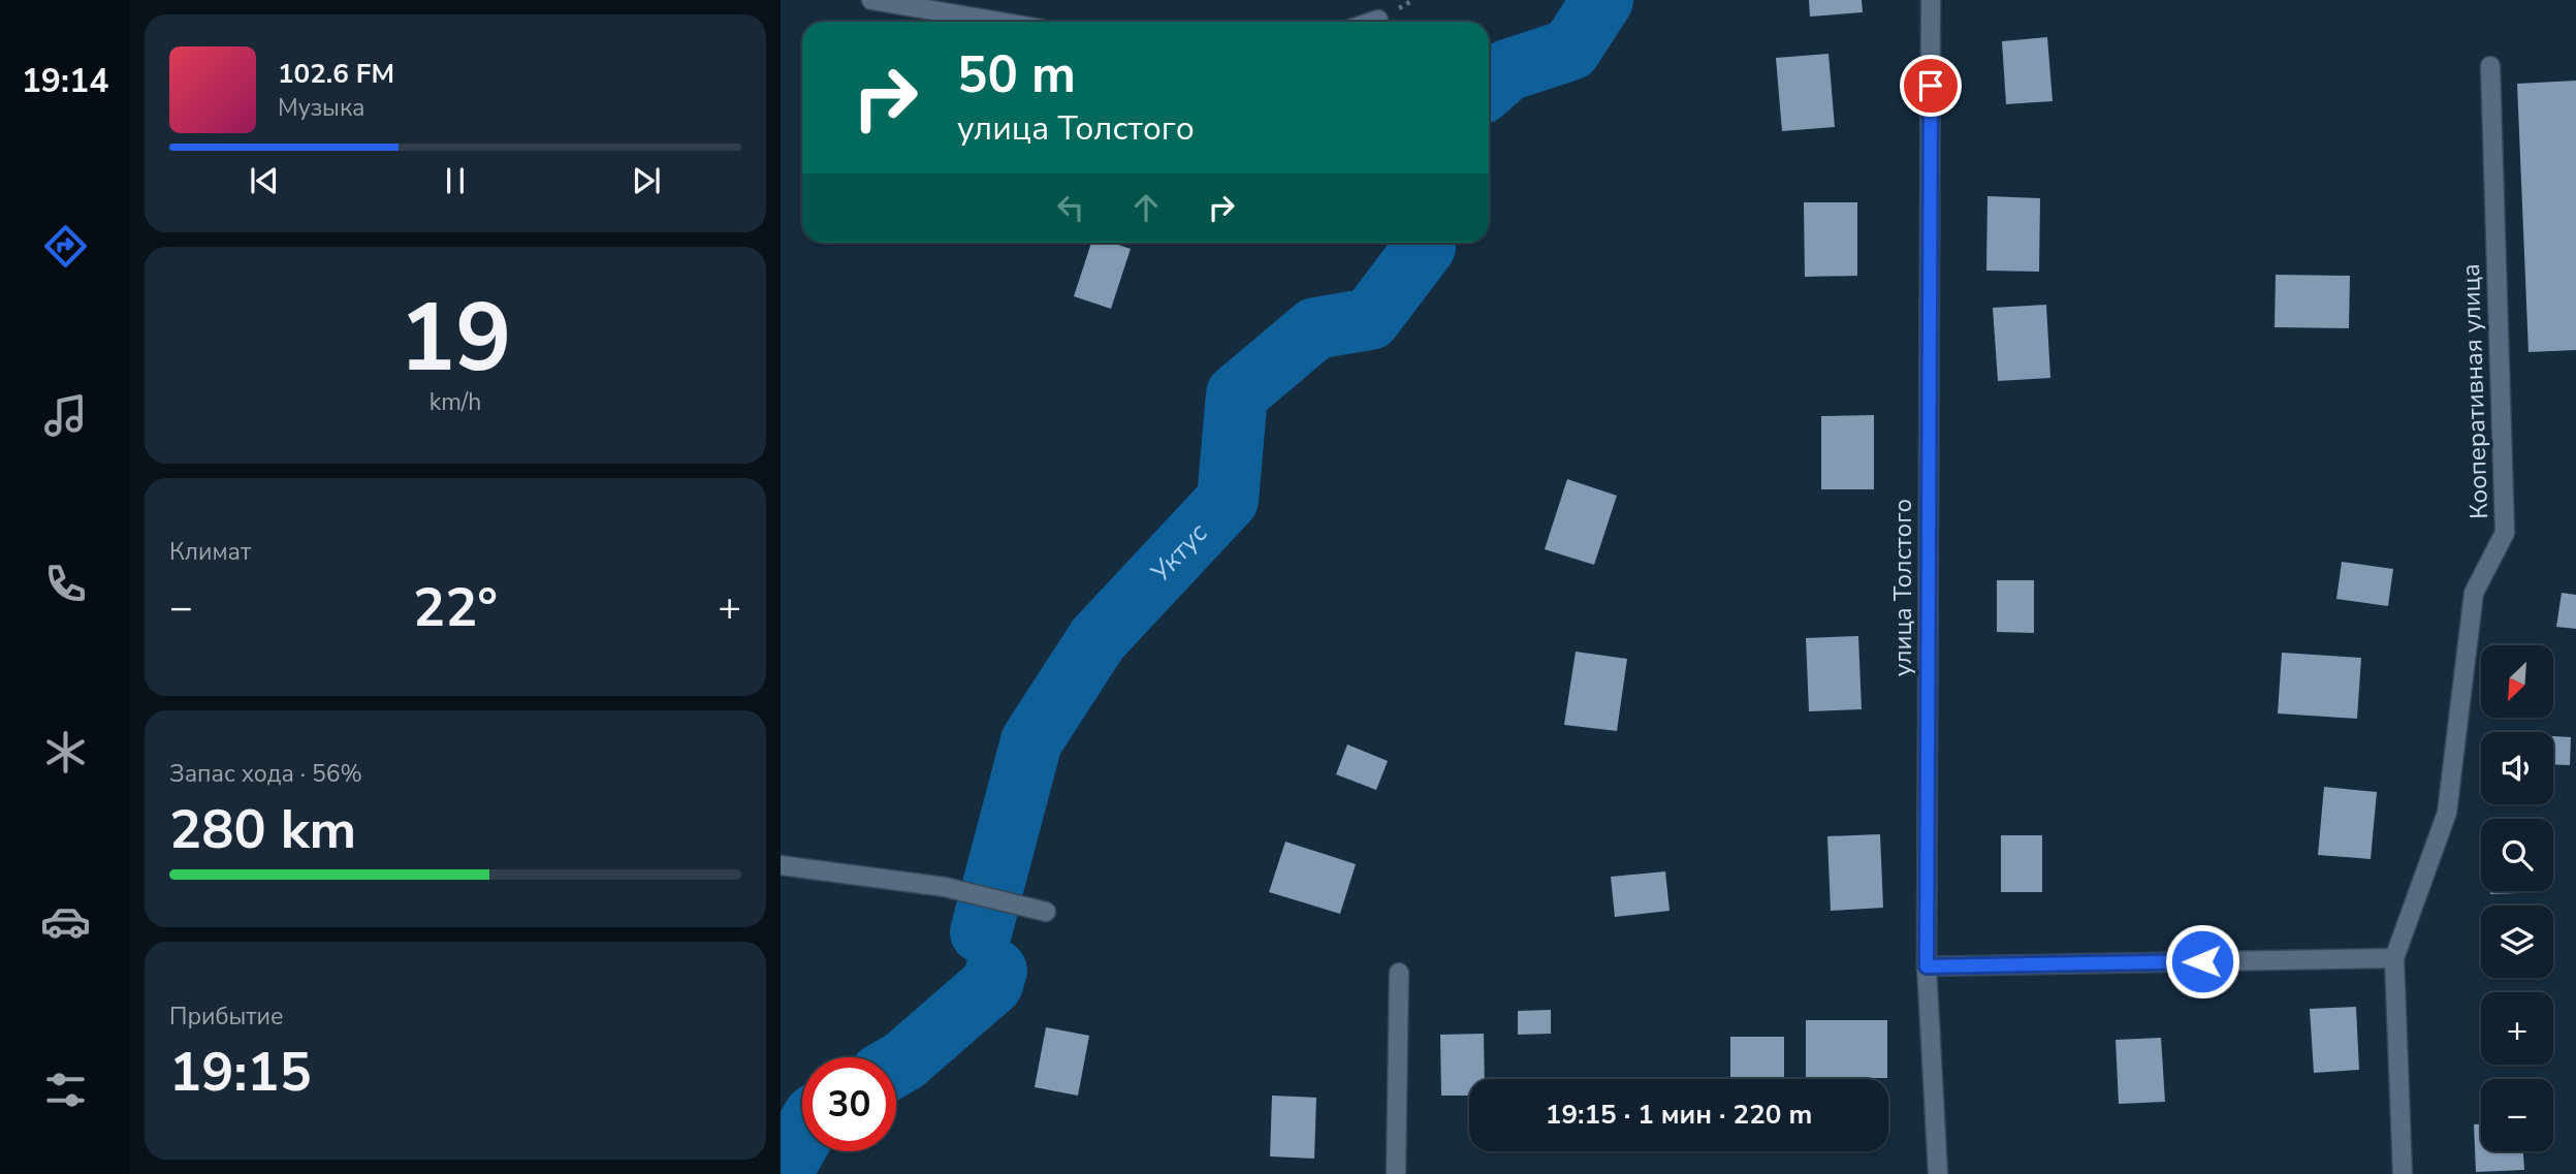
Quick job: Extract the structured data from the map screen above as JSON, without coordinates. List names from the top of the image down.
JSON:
{
  "streets": {
    "street": ["Кооперативная улица", "улица Толстого"]
  },
  "water": ["Уктус"],
  "north": "bottom left",
  "page": {
    "tabs": "19:14",
    "turn": ["50 m", "улица Толстого"],
    "song": ["102.6 FM", "Музыка"],
    "tile": [
      ["19", "km/h"],
      "Климат",
      ["Запас хода · 56%", "280 km"],
      ["Прибытие", "19:15"]
    ],
    "heat": ["−", "22°", "+"],
    "map_buttons": ["+", "−"],
    "limit": "30",
    "trip": "19:15 · 1 мин · 220 m"
  }
}
